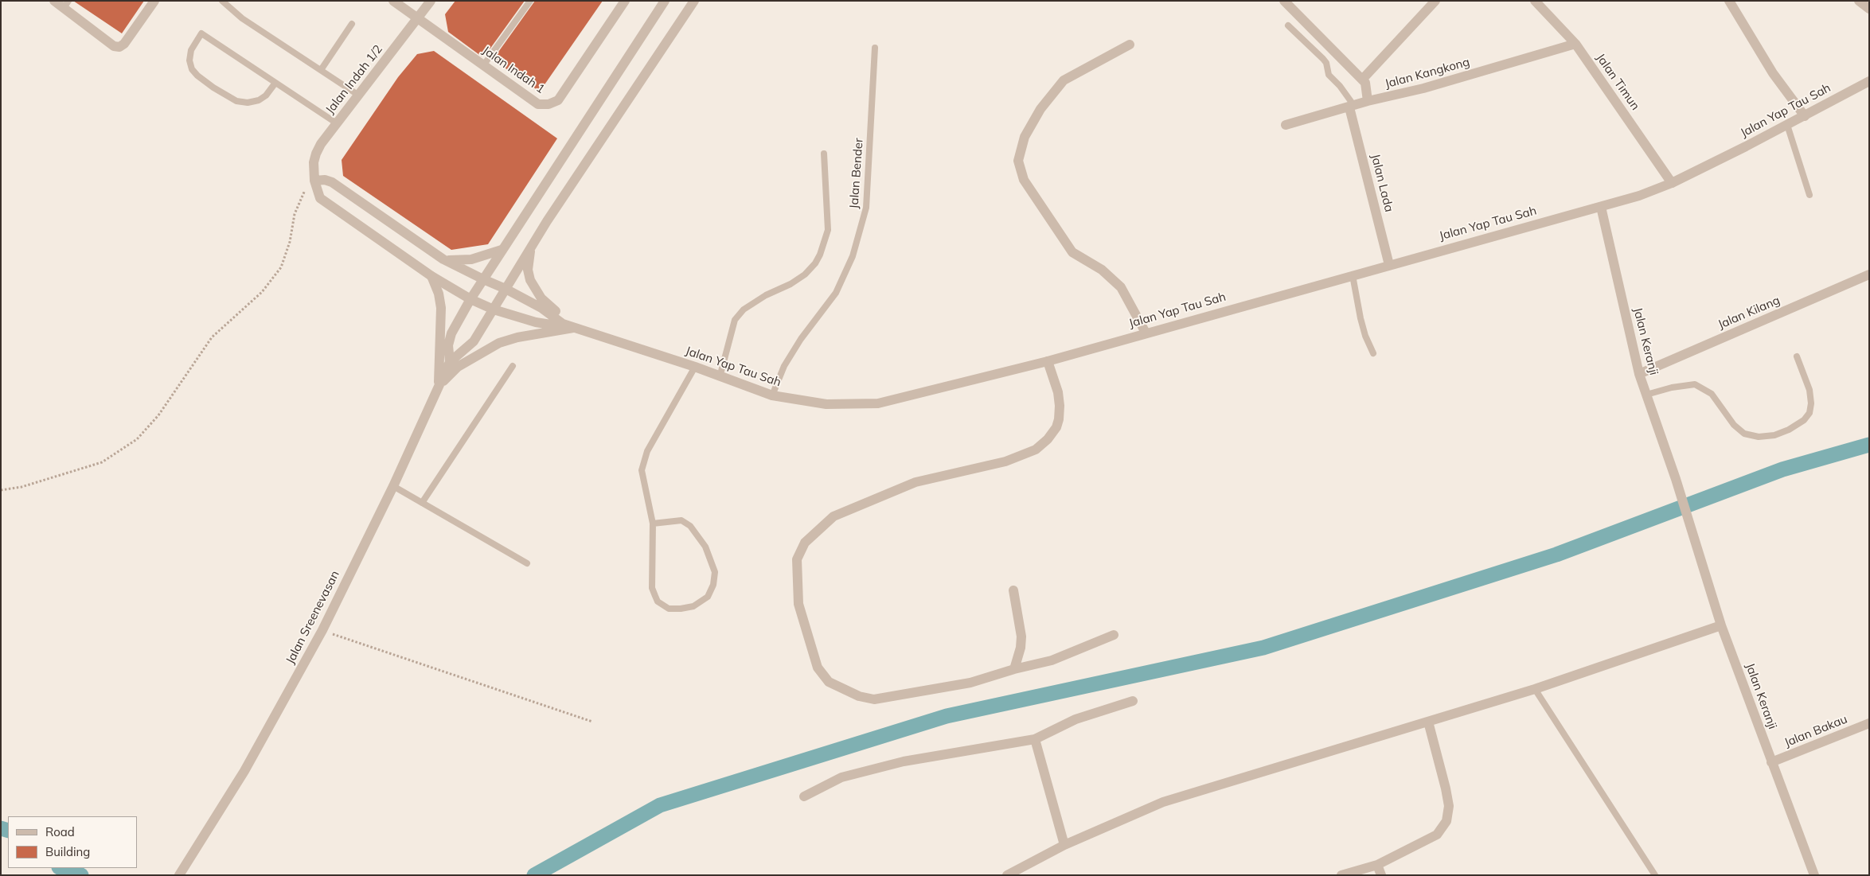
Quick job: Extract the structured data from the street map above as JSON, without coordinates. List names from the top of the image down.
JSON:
{
  "streets": {
    "street": [
      "Jalan Indah 1",
      "Jalan Kangkong",
      "Jalan Indah 1/2",
      "Jalan Timun",
      "Jalan Yap Tau Sah",
      "Jalan Lada",
      "Jalan Kilang",
      "Jalan Keranji",
      "Jalan Sreenevasan",
      "Jalan Bakau"
    ],
    "lane": ["Jalan Bender"]
  },
  "crossings": [
    ["Jalan Indah 1", "Jalan Indah 1/2"],
    ["Jalan Kangkong", "Jalan Timun"],
    ["Jalan Kangkong", "Jalan Lada"],
    ["Jalan Indah 1/2", "Jalan Yap Tau Sah"],
    ["Jalan Timun", "Jalan Yap Tau Sah"],
    ["Jalan Yap Tau Sah", "Jalan Bender"],
    ["Jalan Yap Tau Sah", "Jalan Lada"],
    ["Jalan Yap Tau Sah", "Jalan Keranji"],
    ["Jalan Kilang", "Jalan Keranji"],
    ["Jalan Keranji", "Jalan Bakau"]
  ],
  "legend": ["Road", "Building"]
}
